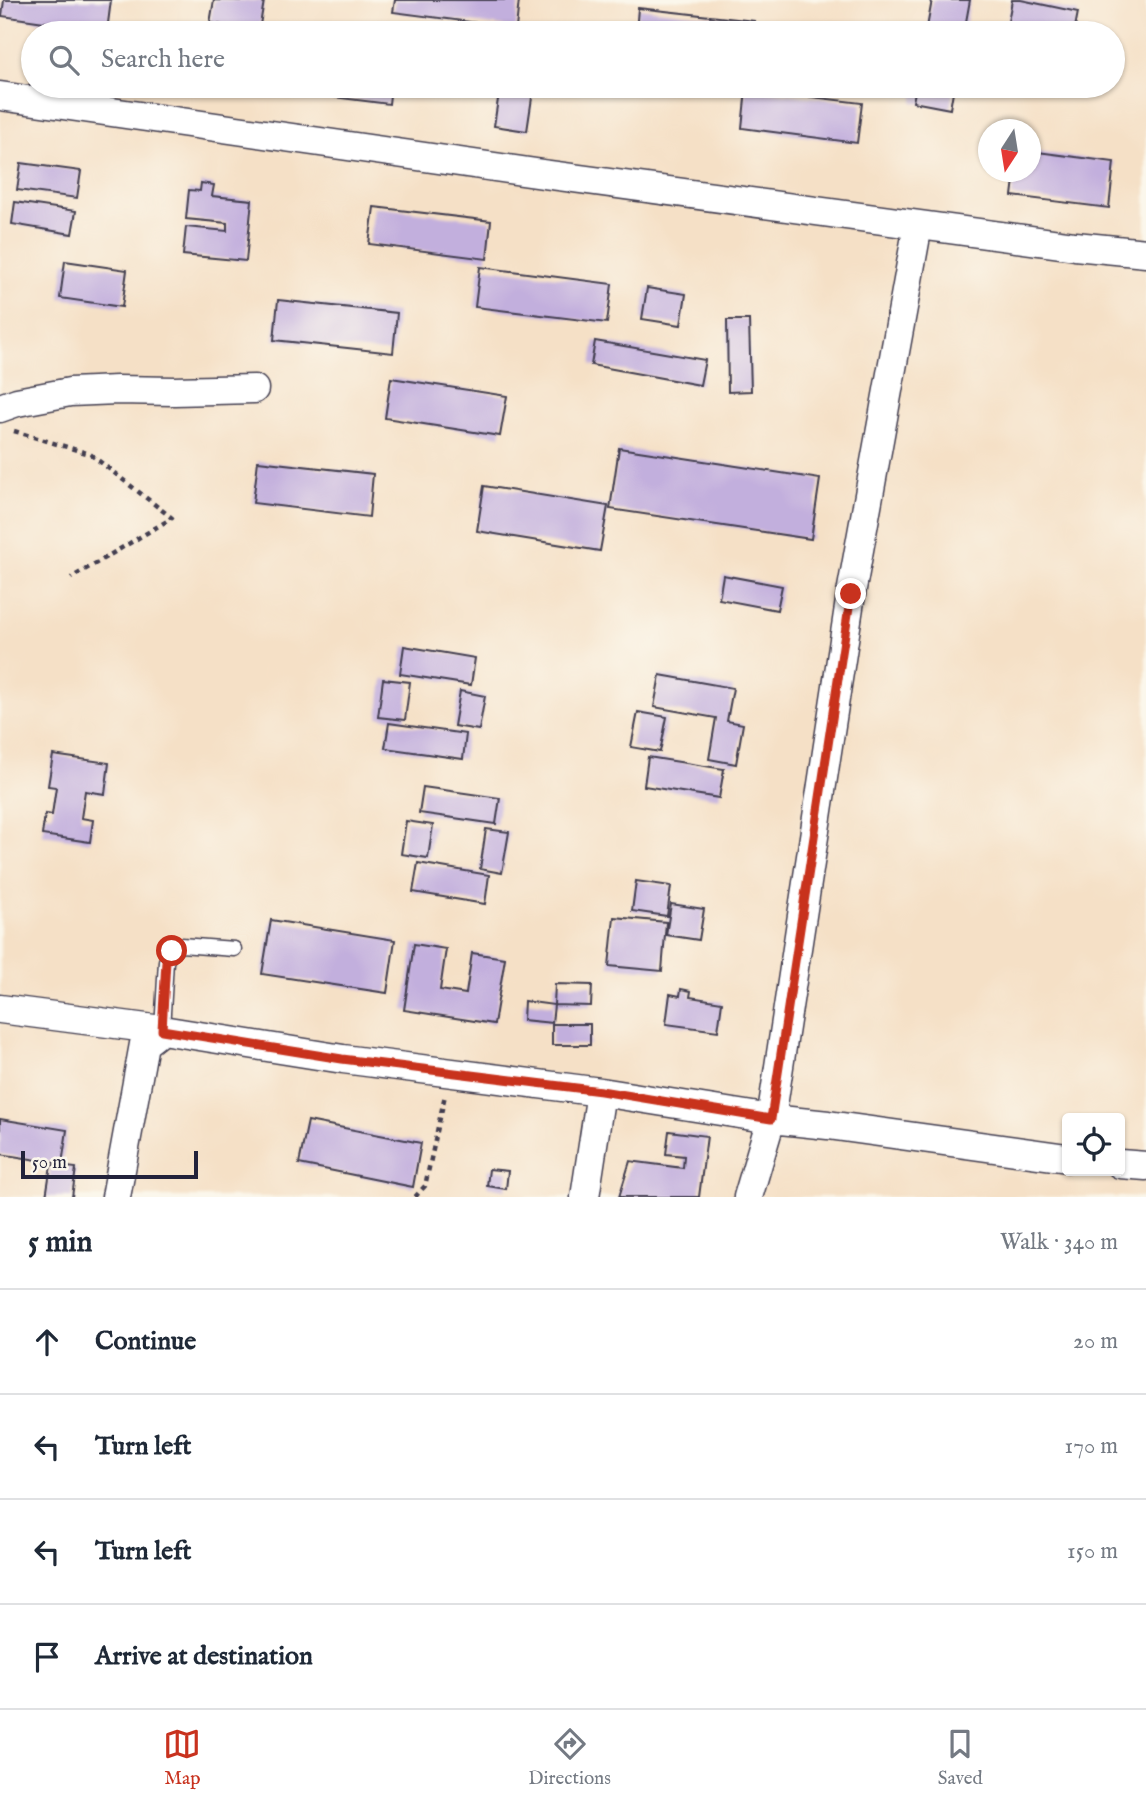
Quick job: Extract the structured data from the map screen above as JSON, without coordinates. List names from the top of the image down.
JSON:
{
  "scale_bar": "50 m",
  "north": "bottom",
  "page": {
    "search": "Search here",
    "scale": "50 m",
    "heading": ["5 min", "Walk · 340 m"],
    "list": [
      ["Continue", "20 m"],
      ["Turn left", "170 m"],
      ["Turn left", "150 m"],
      "Arrive at destination"
    ],
    "nav": ["Map", "Directions", "Saved"]
  }
}
